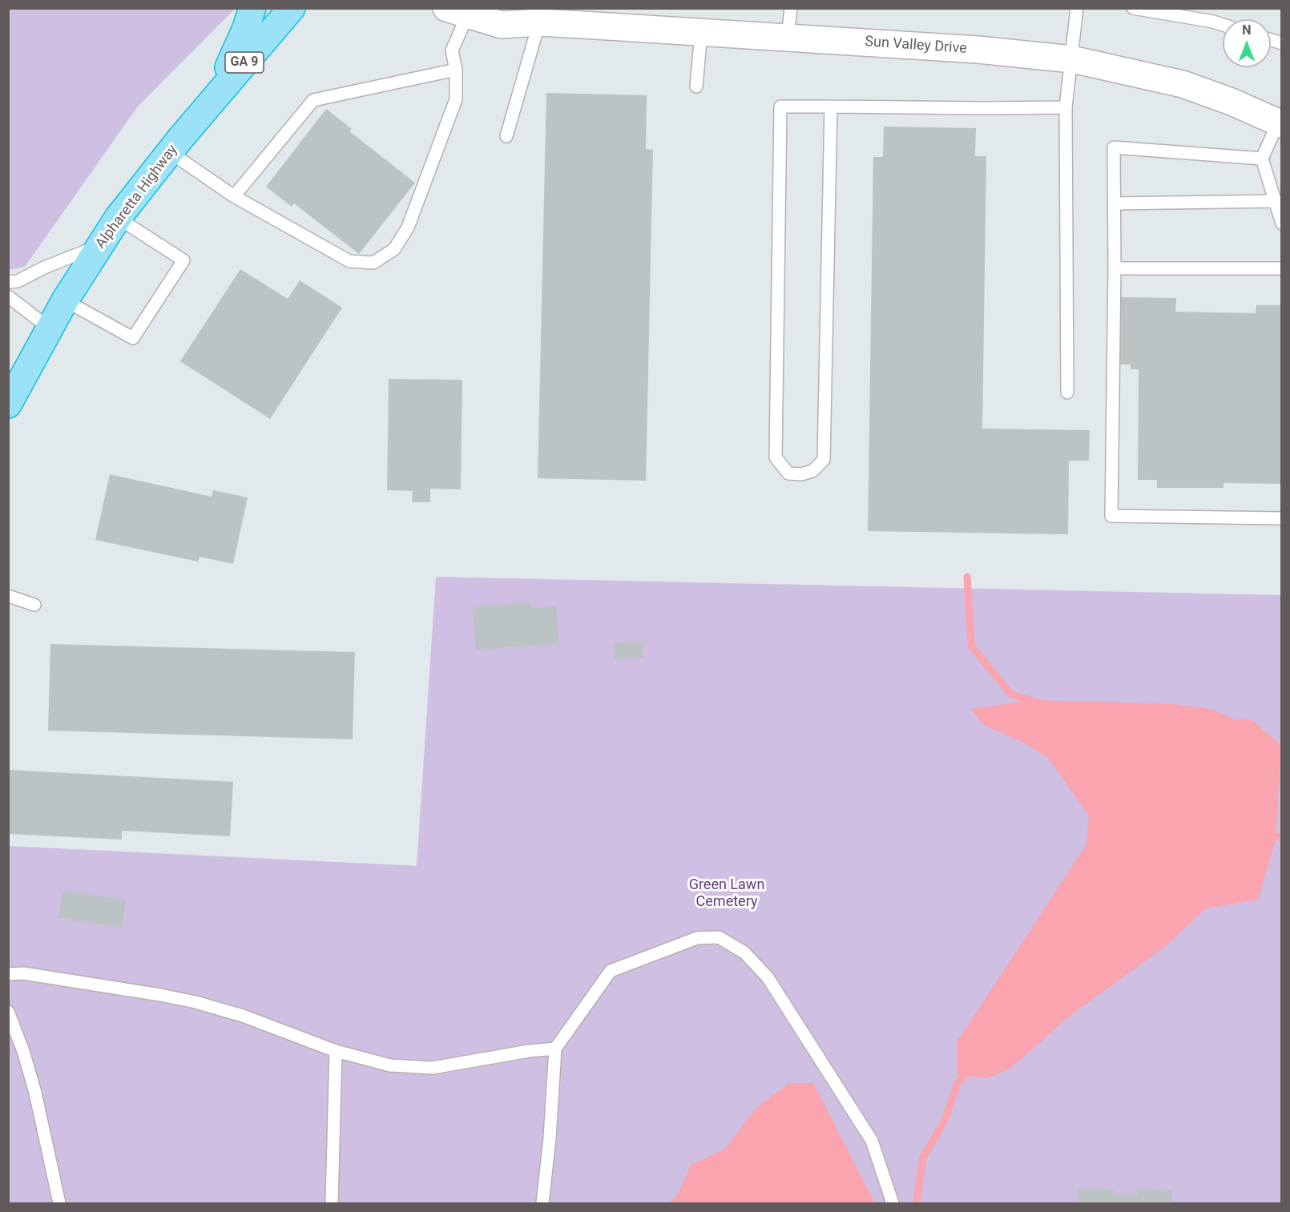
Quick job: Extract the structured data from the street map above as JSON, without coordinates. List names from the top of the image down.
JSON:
{
  "streets": {
    "highway": ["GA 9", "Alpharetta Highway"],
    "street": ["Sun Valley Drive"]
  },
  "parks": ["Green Lawn Cemetery"],
  "north": "top"
}
